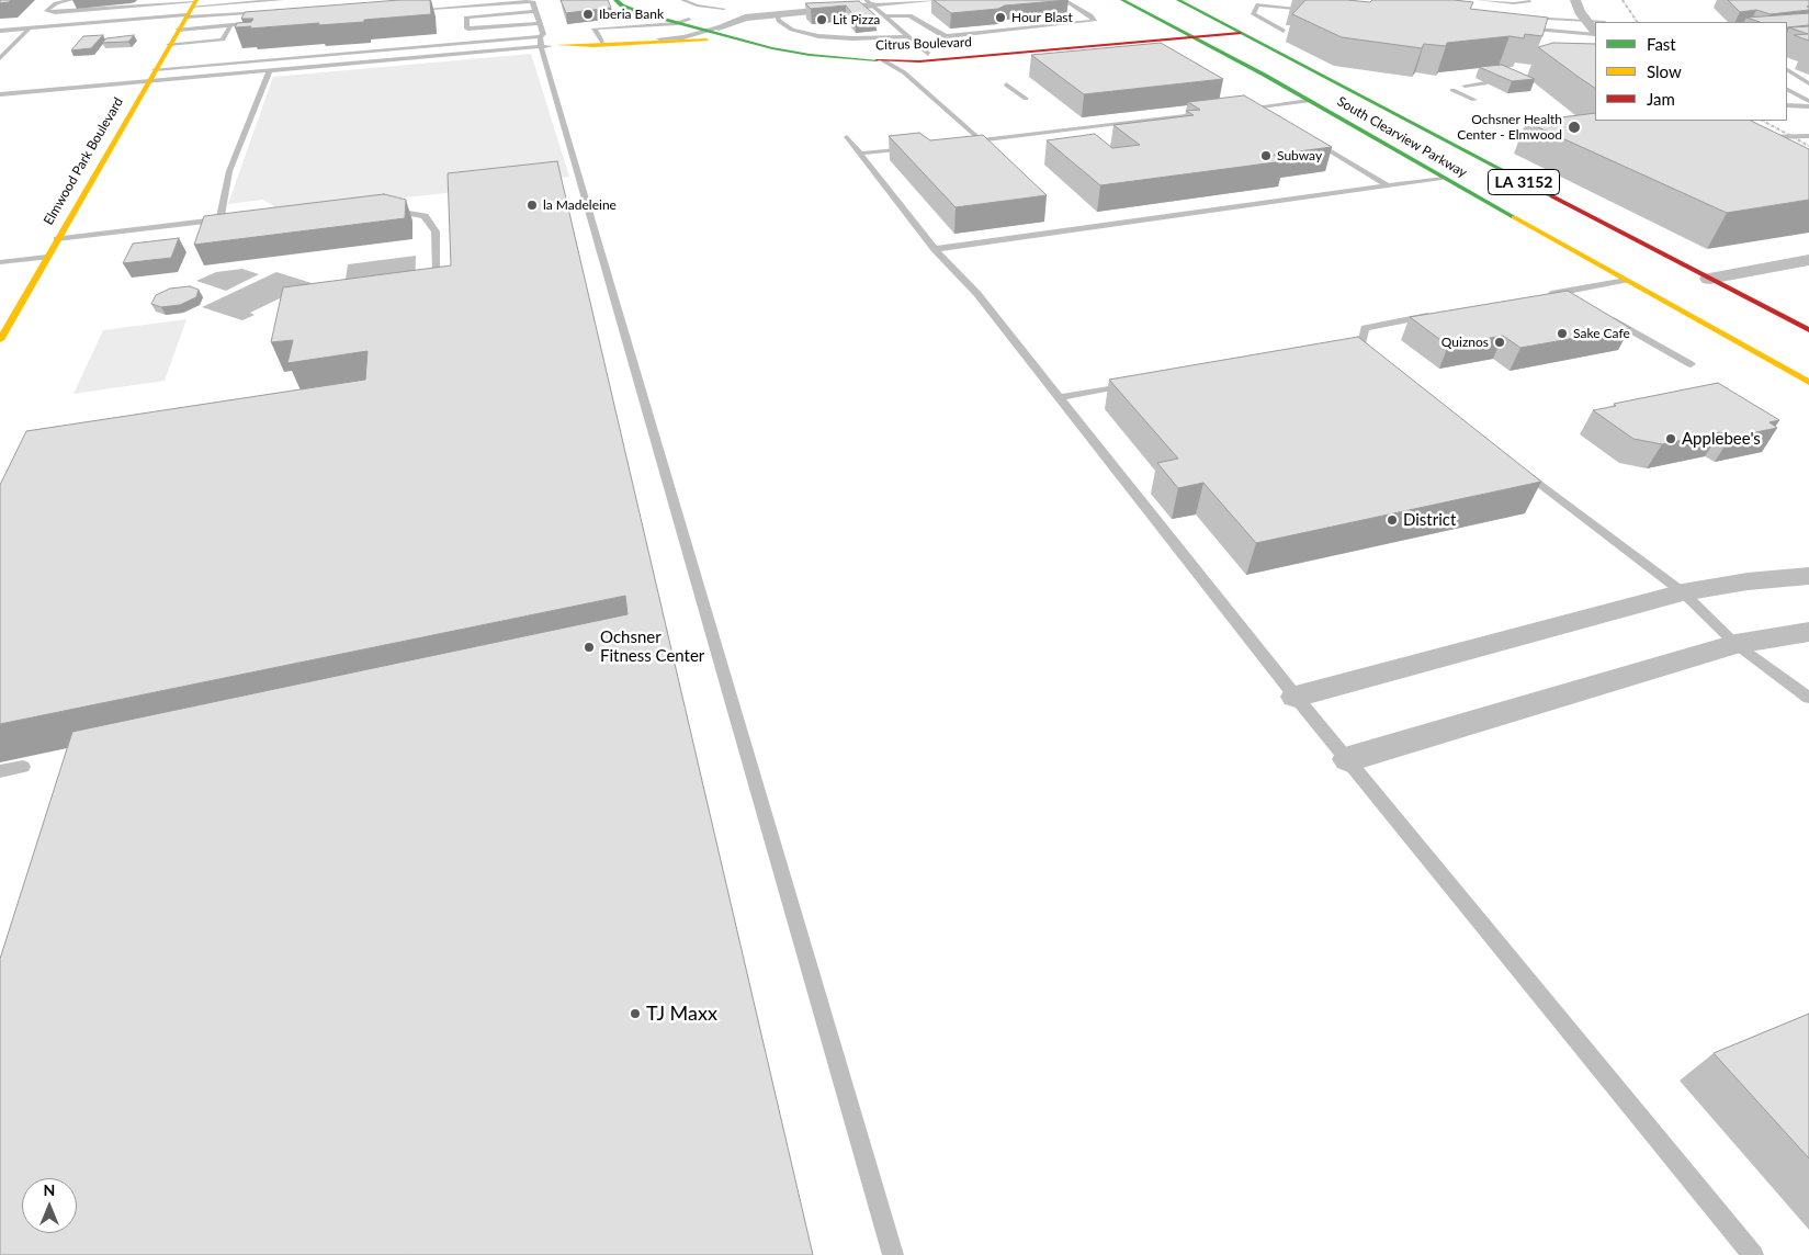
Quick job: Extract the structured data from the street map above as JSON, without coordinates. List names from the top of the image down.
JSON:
{
  "streets": {
    "main road": [
      "Citrus Boulevard",
      "South Clearview Parkway",
      "Elmwood Park Boulevard",
      "LA 3152"
    ]
  },
  "crossings": [
    ["Citrus Boulevard", "South Clearview Parkway"]
  ],
  "places": [
    "Iberia Bank",
    "Hour Blast",
    "Lit Pizza",
    "Ochsner Health Center - Elmwood",
    "Subway",
    "la Madeleine",
    "Sake Cafe",
    "Quiznos",
    "Applebee's",
    "District",
    "Ochsner Fitness Center",
    "TJ Maxx"
  ],
  "legend": ["Fast", "Slow", "Jam"],
  "north": "top"
}
